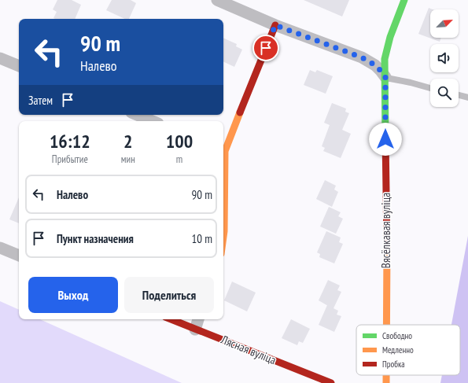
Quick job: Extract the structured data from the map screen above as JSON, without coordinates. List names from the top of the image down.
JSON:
{
  "streets": {
    "street": ["Вясёлкавая вуліца", "Лясная вуліца"]
  },
  "legend": ["Свободно", "Медленно", "Пробка"],
  "north": "top right",
  "page": {
    "turn": ["90 m", "Налево"],
    "then": "Затем",
    "eta": [
      "16:12",
      "Прибытие",
      "2",
      "мин",
      "100",
      "m"
    ],
    "list": [
      {
        "name": "Налево",
        "value": "90 m"
      },
      {
        "name": "Пункт назначения",
        "value": "10 m"
      }
    ],
    "buttons": ["Выход", "Поделиться"]
  }
}
